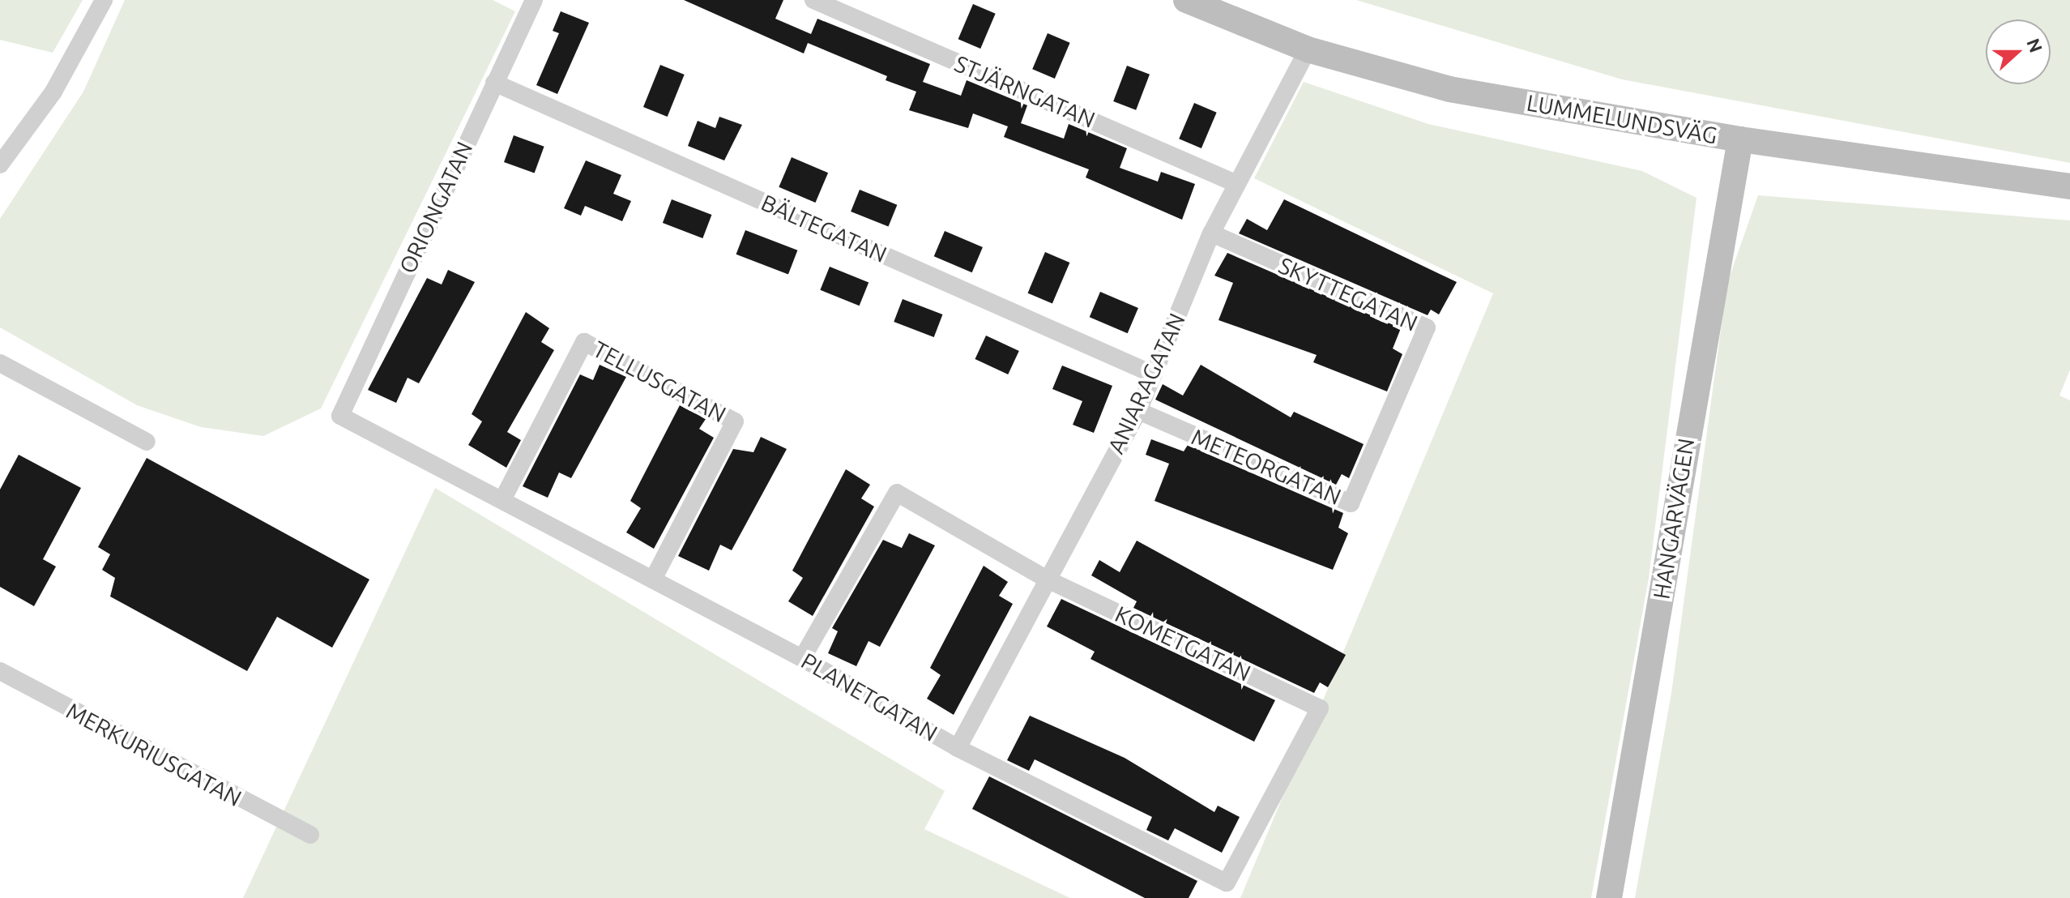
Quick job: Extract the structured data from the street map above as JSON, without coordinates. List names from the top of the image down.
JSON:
{
  "streets": {
    "main road": ["LUMMELUNDSVÄG", "HANGARVÄGEN"],
    "street": [
      "STJÄRNGATAN",
      "ORIONGATAN",
      "BÄLTEGATAN",
      "SKYTTEGATAN",
      "TELLUSGATAN",
      "ANIARAGATAN",
      "METEORGATAN",
      "KOMETGATAN",
      "PLANETGATAN",
      "MERKURIUSGATAN"
    ]
  },
  "crossings": [
    ["STJÄRNGATAN", "ANIARAGATAN"],
    ["LUMMELUNDSVÄG", "ANIARAGATAN"],
    ["LUMMELUNDSVÄG", "HANGARVÄGEN"],
    ["ORIONGATAN", "BÄLTEGATAN"],
    ["ORIONGATAN", "PLANETGATAN"],
    ["BÄLTEGATAN", "ANIARAGATAN"],
    ["SKYTTEGATAN", "ANIARAGATAN"],
    ["SKYTTEGATAN", "METEORGATAN"],
    ["TELLUSGATAN", "PLANETGATAN"],
    ["ANIARAGATAN", "METEORGATAN"],
    ["ANIARAGATAN", "KOMETGATAN"],
    ["ANIARAGATAN", "PLANETGATAN"],
    ["KOMETGATAN", "PLANETGATAN"]
  ],
  "north": "right"
}
